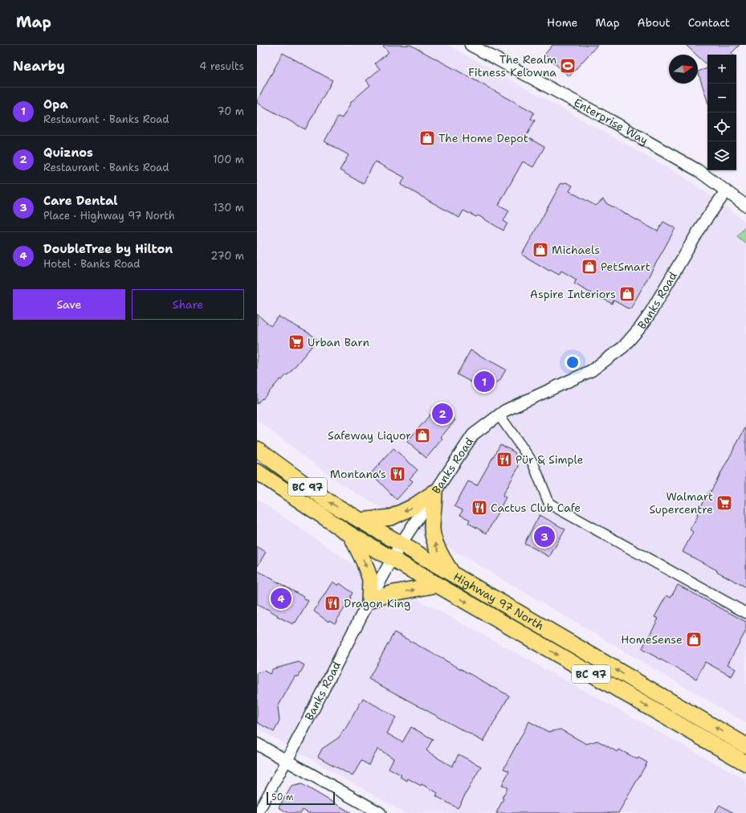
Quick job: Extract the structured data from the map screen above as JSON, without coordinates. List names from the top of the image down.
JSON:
{
  "streets": {
    "highway": ["BC 97", "Highway 97 North"],
    "street": ["Enterprise Way", "Banks Road"]
  },
  "crossings": [
    ["Enterprise Way", "Banks Road"],
    ["Banks Road", "Highway 97 North"]
  ],
  "places": {
    "sports": ["The Realm Fitness Kelowna"],
    "shop": [
      "The Home Depot",
      "Michaels",
      "PetSmart",
      "Aspire Interiors",
      "Safeway Liquor",
      "HomeSense"
    ],
    "supermarket": ["Urban Barn", "Walmart Supercentre"],
    "restaurant": [
      "Pür & Simple",
      "Montana's",
      "Cactus Club Cafe",
      "Dragon King"
    ]
  },
  "scale_bar": "50 m",
  "north": "right",
  "page": {
    "header": "Map",
    "nav": [
      "Home",
      "Map",
      "About",
      "Contact"
    ],
    "heading": ["Nearby", "4 results"],
    "map_buttons": ["+", "−"],
    "list": [
      {
        "mark": "1",
        "name": "Opa",
        "note": "Restaurant · Banks Road",
        "value": "70 m"
      },
      {
        "mark": "2",
        "name": "Quiznos",
        "note": "Restaurant · Banks Road",
        "value": "100 m"
      },
      {
        "mark": "3",
        "name": "Care Dental",
        "note": "Place · Highway 97 North",
        "value": "130 m"
      },
      {
        "mark": "4",
        "name": "DoubleTree by Hilton",
        "note": "Hotel · Banks Road",
        "value": "270 m"
      }
    ],
    "buttons": ["Save", "Share"],
    "pins": [
      "1",
      "2",
      "3",
      "4"
    ],
    "scale": "50 m"
  }
}
